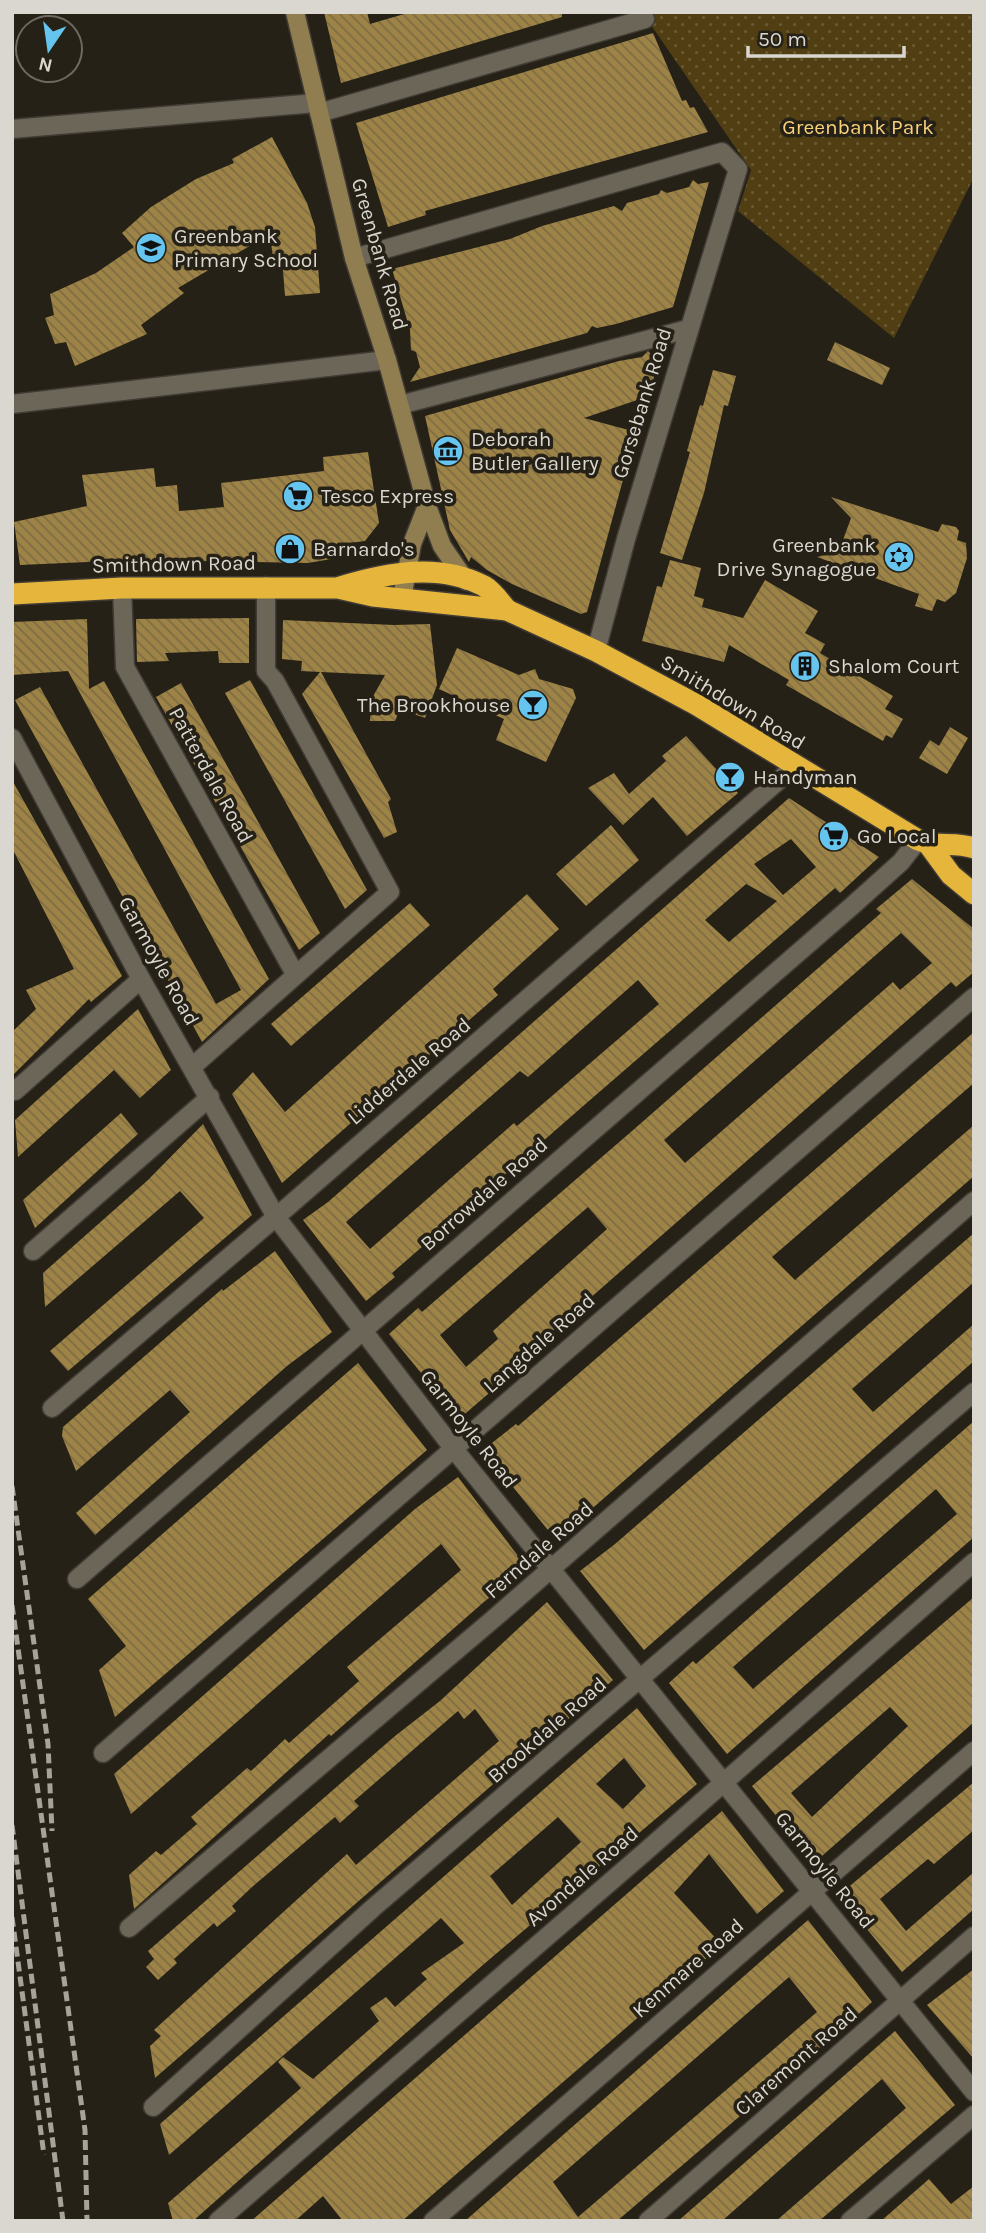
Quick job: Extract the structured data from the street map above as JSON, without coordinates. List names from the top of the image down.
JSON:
{
  "streets": {
    "highway": ["Smithdown Road"],
    "street": [
      "Greenbank Road",
      "Gorsebank Road",
      "Patterdale Road",
      "Garmoyle Road",
      "Lidderdale Road",
      "Borrowdale Road",
      "Langdale Road",
      "Ferndale Road",
      "Brookdale Road",
      "Avondale Road",
      "Kenmare Road",
      "Claremont Road"
    ]
  },
  "crossings": [
    ["Greenbank Road", "Gorsebank Road"],
    ["Greenbank Road", "Smithdown Road"],
    ["Gorsebank Road", "Smithdown Road"],
    ["Smithdown Road", "Patterdale Road"],
    ["Smithdown Road", "Lidderdale Road"],
    ["Smithdown Road", "Borrowdale Road"],
    ["Garmoyle Road", "Lidderdale Road"],
    ["Garmoyle Road", "Borrowdale Road"],
    ["Garmoyle Road", "Langdale Road"],
    ["Garmoyle Road", "Ferndale Road"],
    ["Garmoyle Road", "Brookdale Road"],
    ["Garmoyle Road", "Avondale Road"],
    ["Garmoyle Road", "Kenmare Road"],
    ["Garmoyle Road", "Claremont Road"]
  ],
  "parks": ["Greenbank Park"],
  "places": {
    "school or university": ["Greenbank Primary School"],
    "museum": ["Deborah Butler Gallery"],
    "supermarket": ["Tesco Express", "Go Local"],
    "shop": ["Barnardo's"],
    "synagogue": ["Greenbank Drive Synagogue"],
    "building": ["Shalom Court"],
    "bar": ["The Brookhouse", "Handyman"]
  },
  "scale_bar": "50 m",
  "north": "bottom"
}
